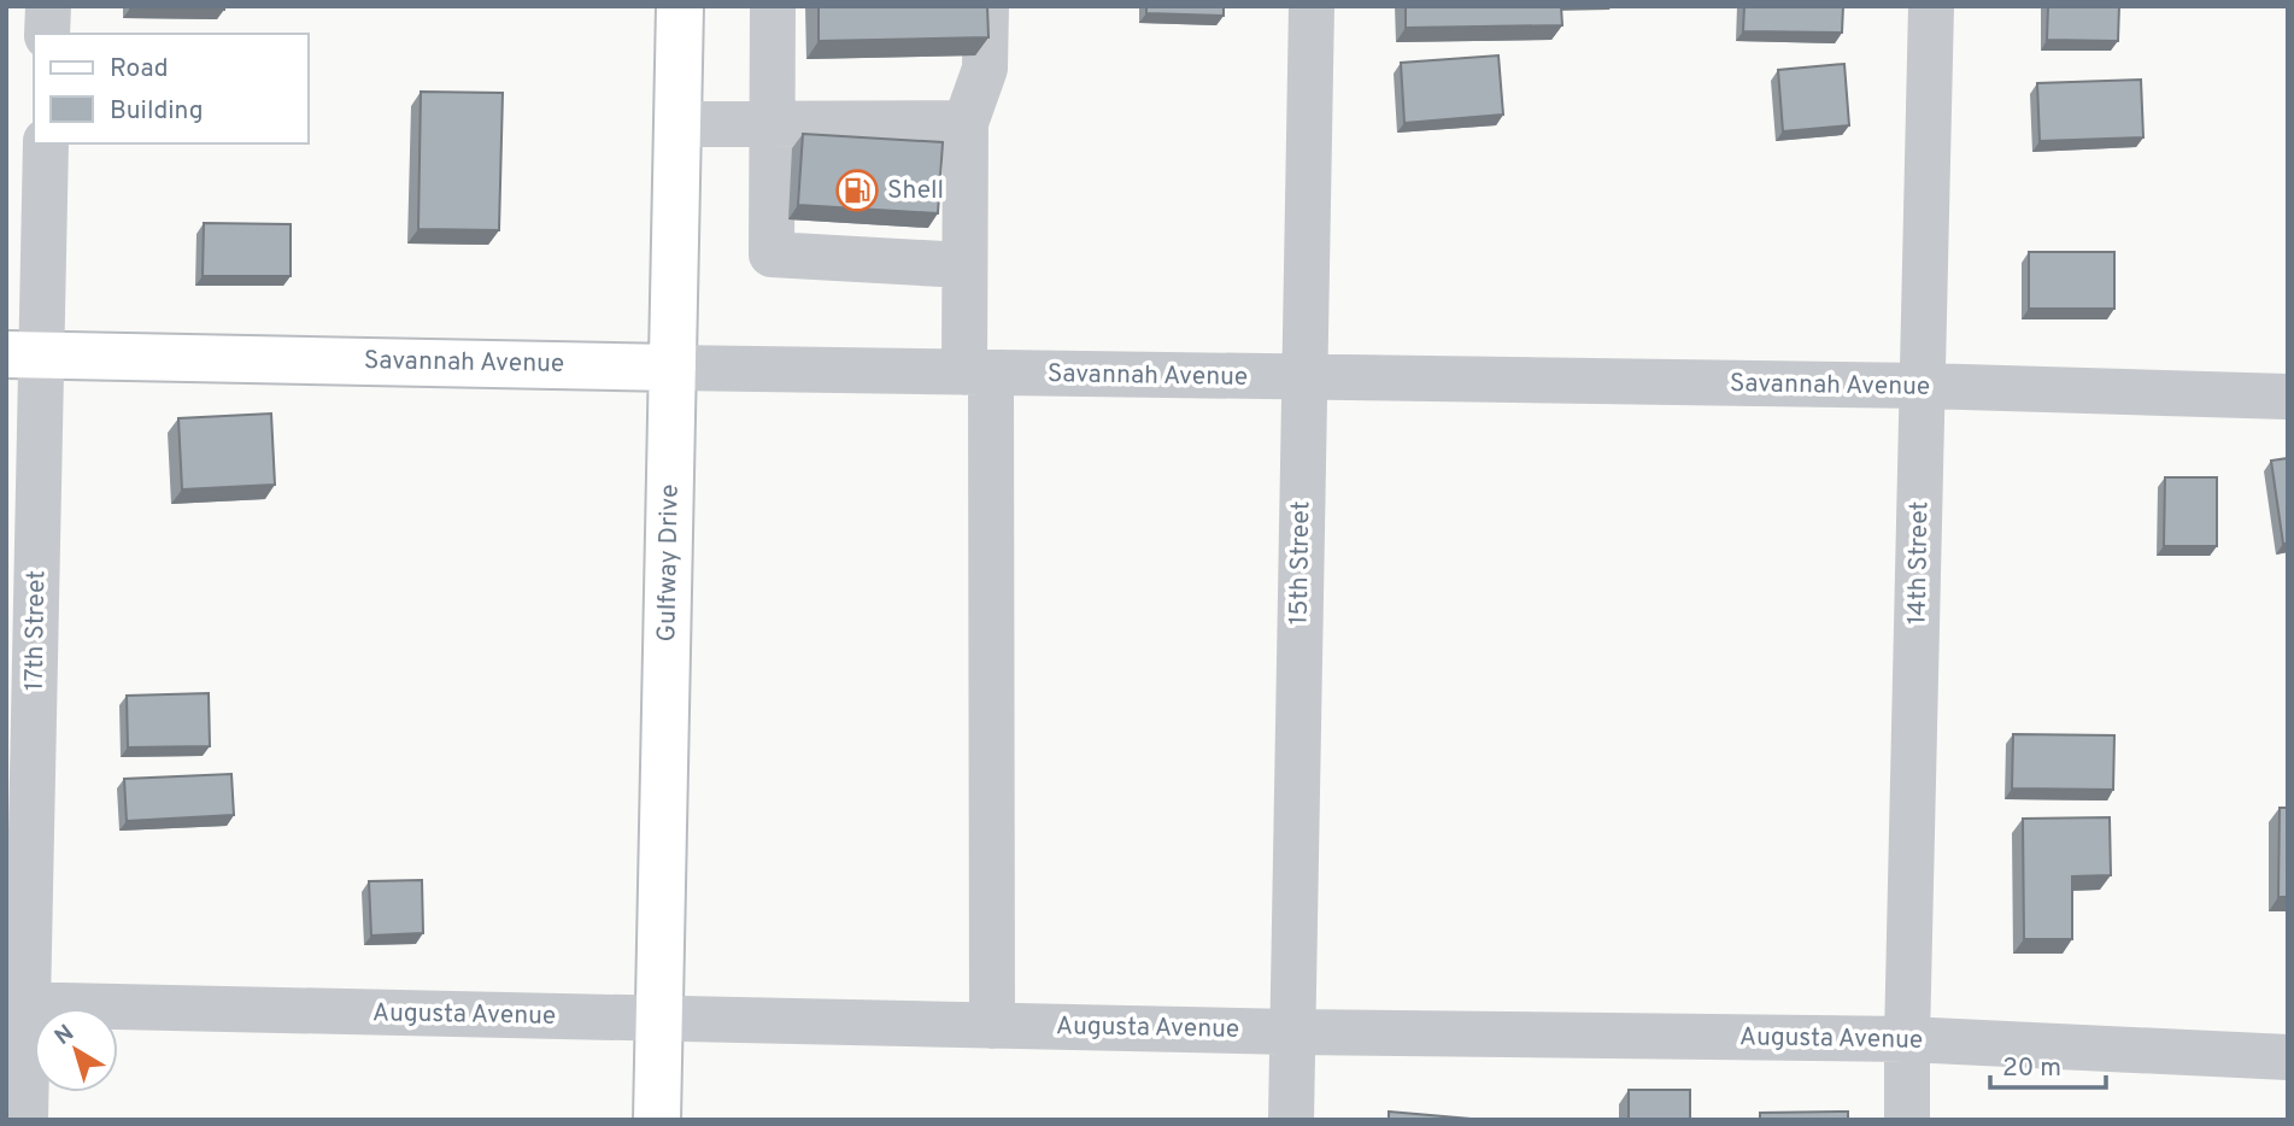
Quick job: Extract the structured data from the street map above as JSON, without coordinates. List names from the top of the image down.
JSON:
{
  "streets": {
    "main road": ["Savannah Avenue", "Gulfway Drive"],
    "street": [
      "15th Street",
      "14th Street",
      "17th Street",
      "Augusta Avenue"
    ]
  },
  "crossings": [
    ["Savannah Avenue", "Gulfway Drive"],
    ["Savannah Avenue", "15th Street"],
    ["Savannah Avenue", "14th Street"],
    ["Savannah Avenue", "17th Street"],
    ["Gulfway Drive", "Augusta Avenue"],
    ["15th Street", "Augusta Avenue"],
    ["14th Street", "Augusta Avenue"],
    ["17th Street", "Augusta Avenue"]
  ],
  "places": {
    "fuel station": ["Shell"]
  },
  "legend": ["Road", "Building"],
  "scale_bar": "20 m",
  "north": "top left"
}
